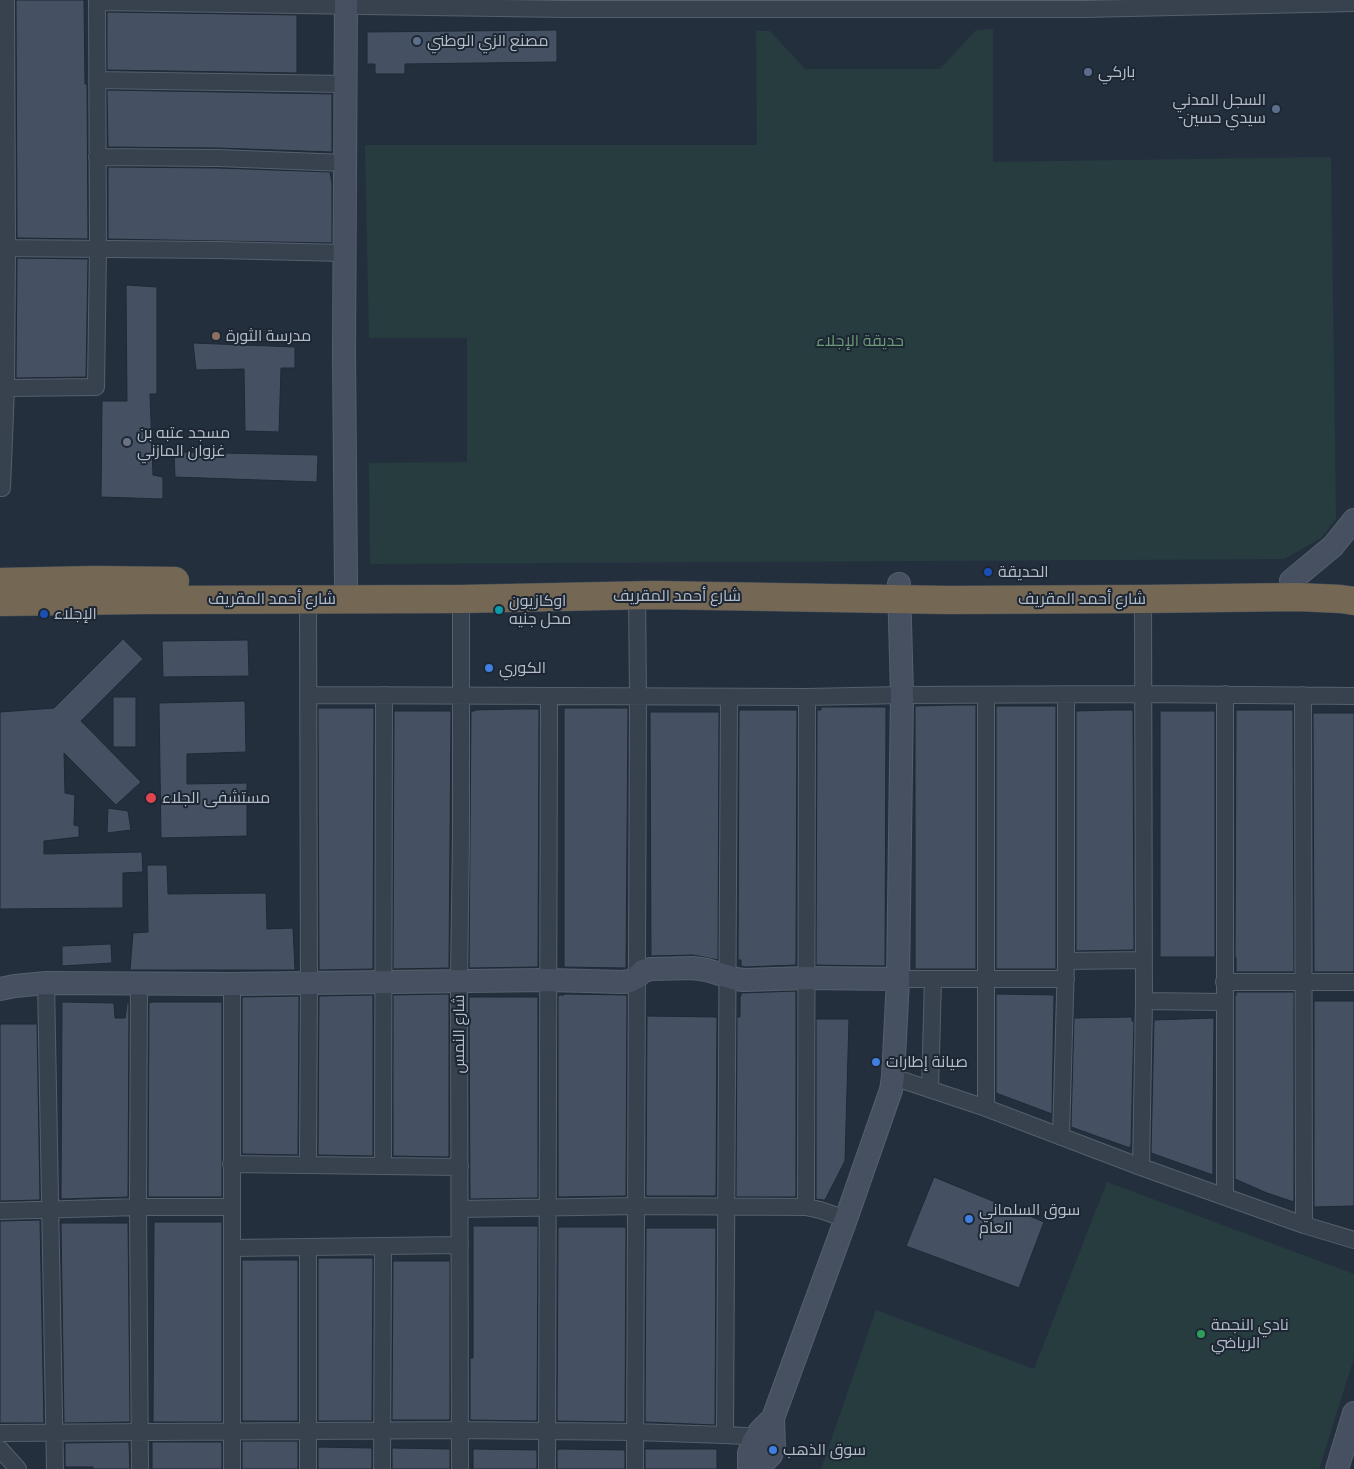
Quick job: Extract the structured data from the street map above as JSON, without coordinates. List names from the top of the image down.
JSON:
{
  "streets": {
    "highway": ["شارع أحمد المقريف"],
    "street": ["شارع النمس"]
  },
  "crossings": [
    ["شارع أحمد المقريف", "شارع النمس"]
  ],
  "parks": ["حديقة الإجلاء"],
  "places": [
    "مصنع الزي الوطني",
    "باركي",
    "السجل المدني -سيدي حسين",
    "مدرسة الثورة",
    "مسجد عتبه بن غزوان المازني",
    "الحديقة",
    "اوكازيون محل جنيه",
    "الإجلاء",
    "الكوري",
    "مستشفى الجلاء",
    "صيانة إطارات",
    "سوق السلماني العام",
    "نادي النجمة الرياضي",
    "سوق الذهب"
  ]
}
